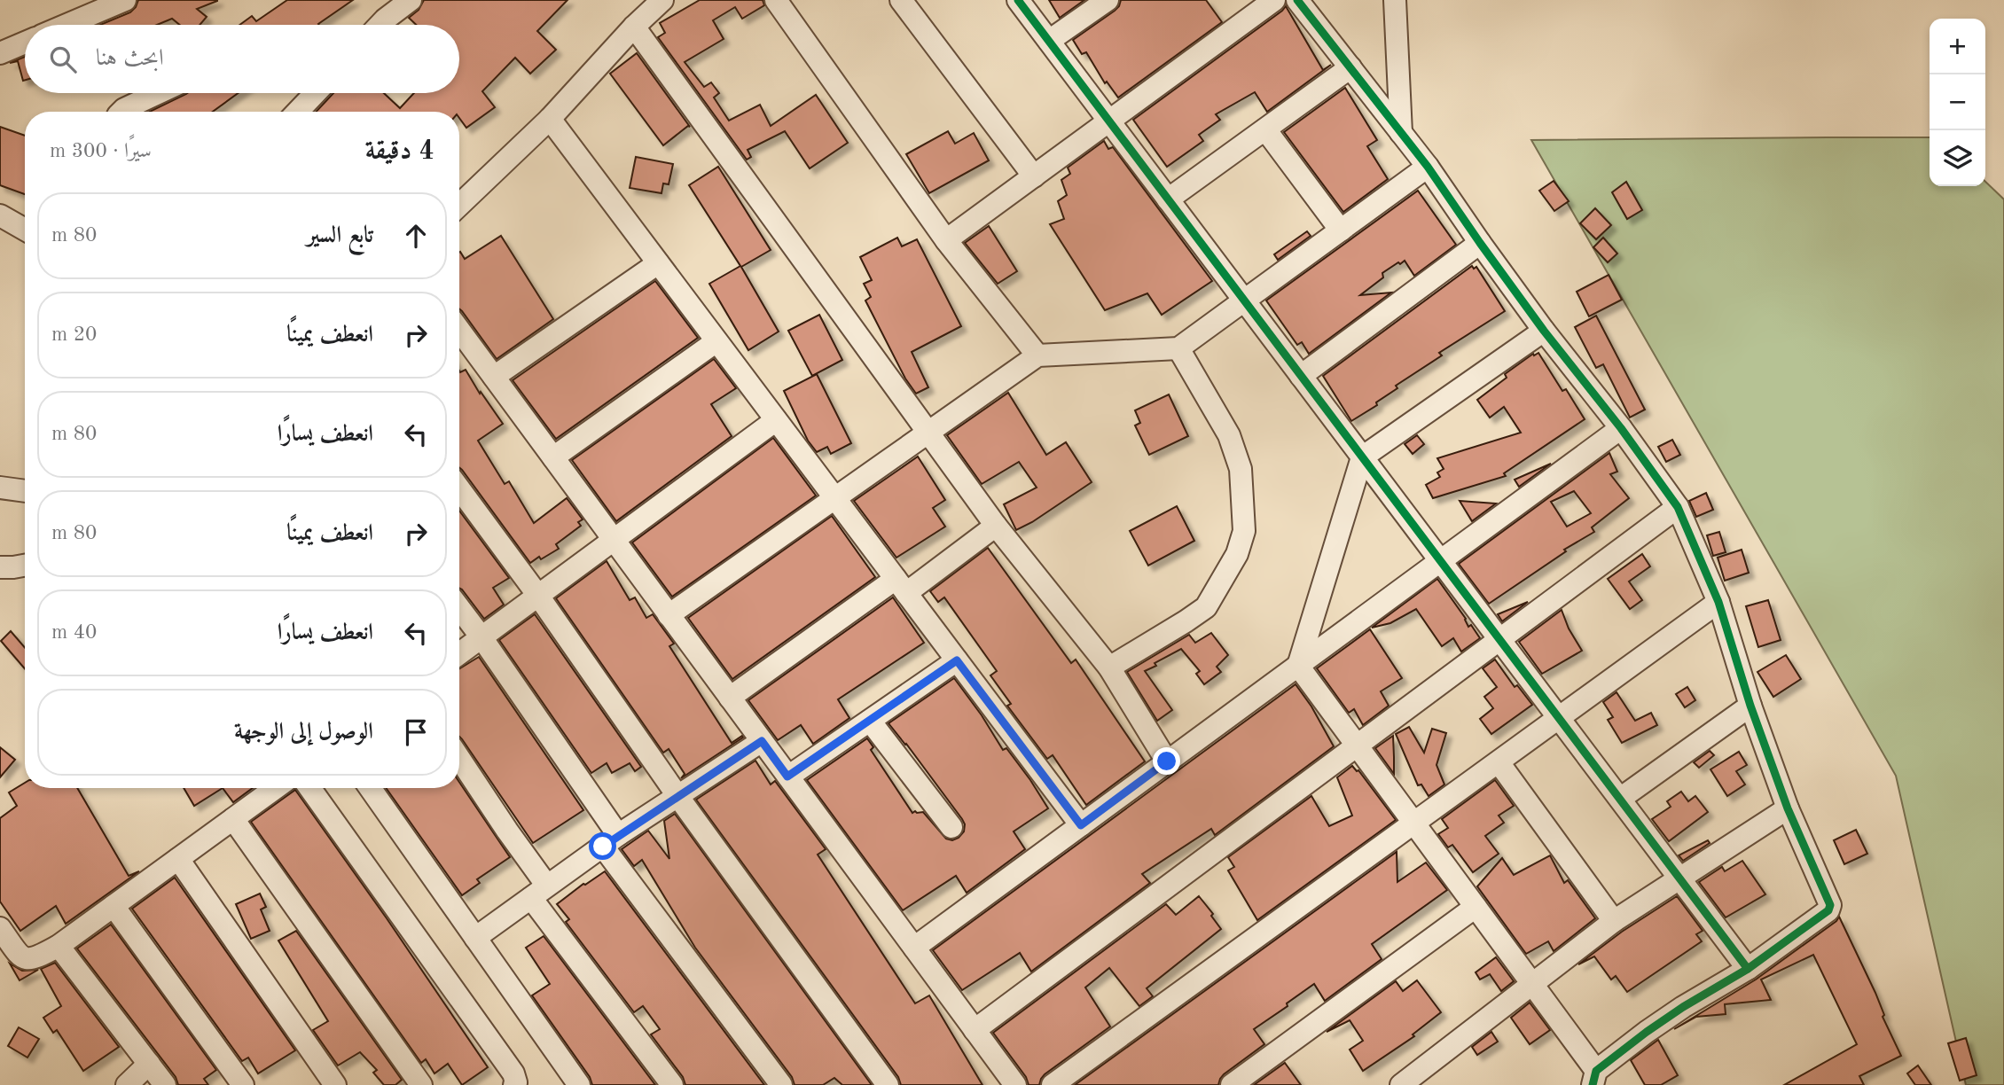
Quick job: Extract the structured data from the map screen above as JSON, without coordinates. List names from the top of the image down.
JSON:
{
  "page": {
    "map_buttons": ["+", "−"],
    "search": "ابحث هنا",
    "heading": ["4 دقيقة", "سيرًا · 300 m"],
    "list": [
      ["تابع السير", "80 m"],
      ["انعطف يمينًا", "20 m"],
      ["انعطف يسارًا", "80 m"],
      ["انعطف يمينًا", "80 m"],
      ["انعطف يسارًا", "40 m"],
      "الوصول إلى الوجهة"
    ]
  }
}
